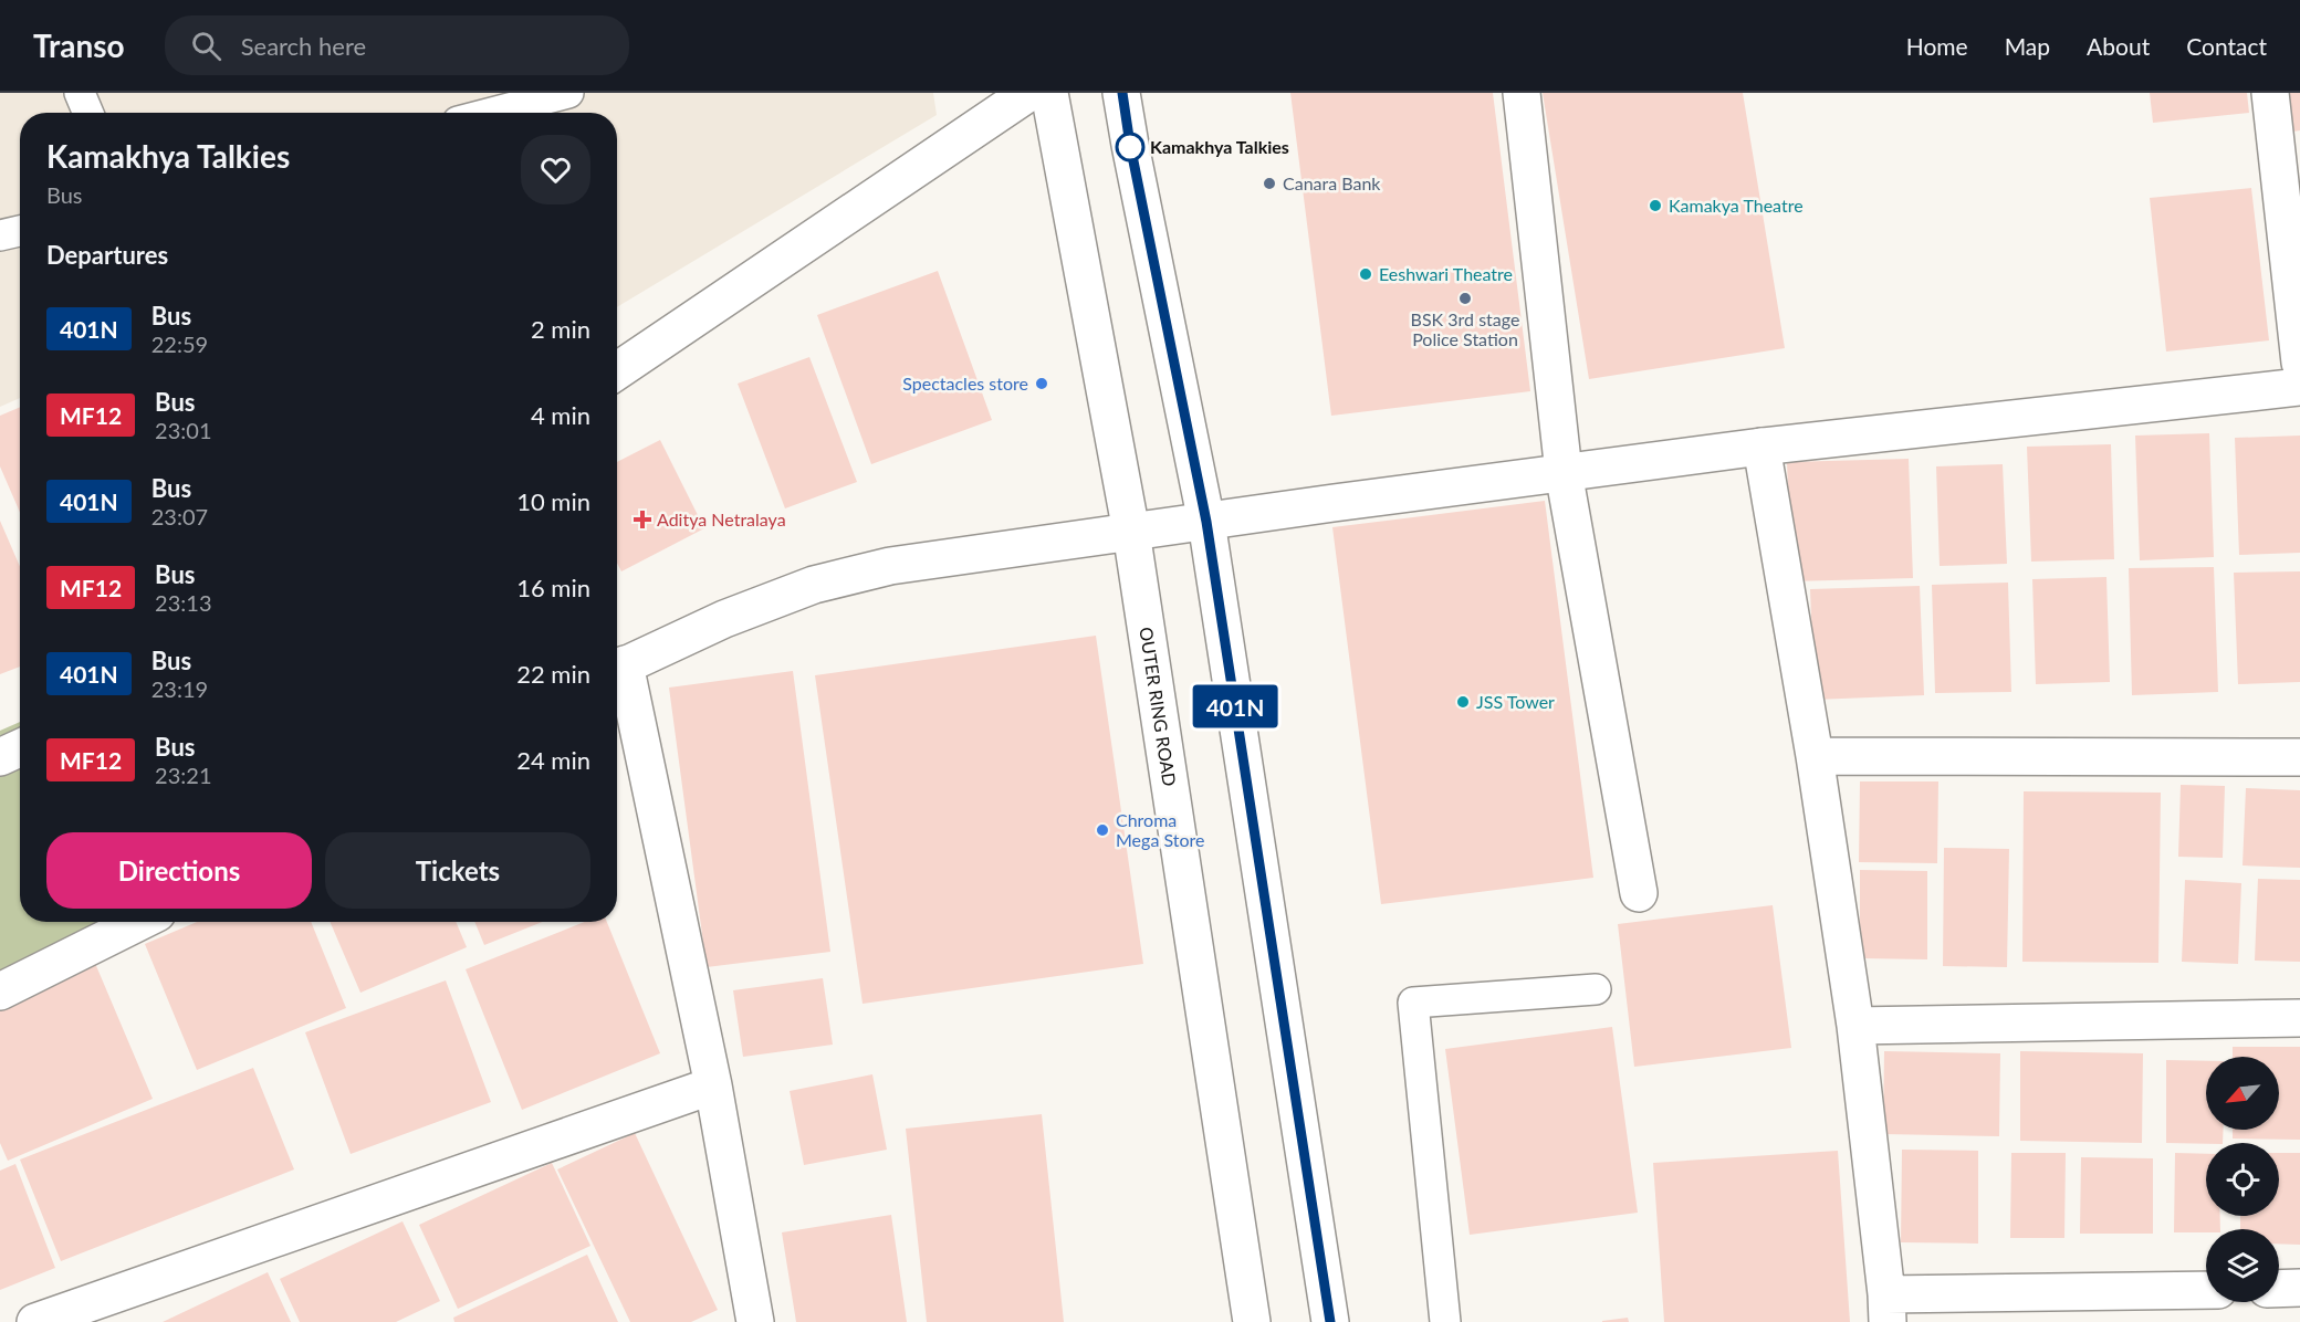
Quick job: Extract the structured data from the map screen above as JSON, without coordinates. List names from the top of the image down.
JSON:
{
  "streets": {
    "main road": ["OUTER RING ROAD"]
  },
  "places": {
    "other": [
      "Kamakhya Talkies",
      "Canara Bank",
      "Kamakya Theatre",
      "Eeshwari Theatre",
      "BSK 3rd stage Police Station",
      "Spectacles store",
      "JSS Tower",
      "Chroma Mega Store"
    ],
    "health": ["Aditya Netralaya"]
  },
  "lines": ["bus line 401N"],
  "north": "bottom left",
  "page": {
    "header": "Transo",
    "search": "Search here",
    "nav": [
      "Home",
      "Map",
      "About",
      "Contact"
    ],
    "on_map": "401N",
    "heading": [
      ["Kamakhya Talkies", "Bus"],
      "Departures"
    ],
    "list": [
      {
        "mark": "401N",
        "name": "Bus",
        "note": "22:59",
        "value": "2 min"
      },
      {
        "mark": "MF12",
        "name": "Bus",
        "note": "23:01",
        "value": "4 min"
      },
      {
        "mark": "401N",
        "name": "Bus",
        "note": "23:07",
        "value": "10 min"
      },
      {
        "mark": "MF12",
        "name": "Bus",
        "note": "23:13",
        "value": "16 min"
      },
      {
        "mark": "401N",
        "name": "Bus",
        "note": "23:19",
        "value": "22 min"
      },
      {
        "mark": "MF12",
        "name": "Bus",
        "note": "23:21",
        "value": "24 min"
      }
    ],
    "buttons": ["Directions", "Tickets"]
  }
}
